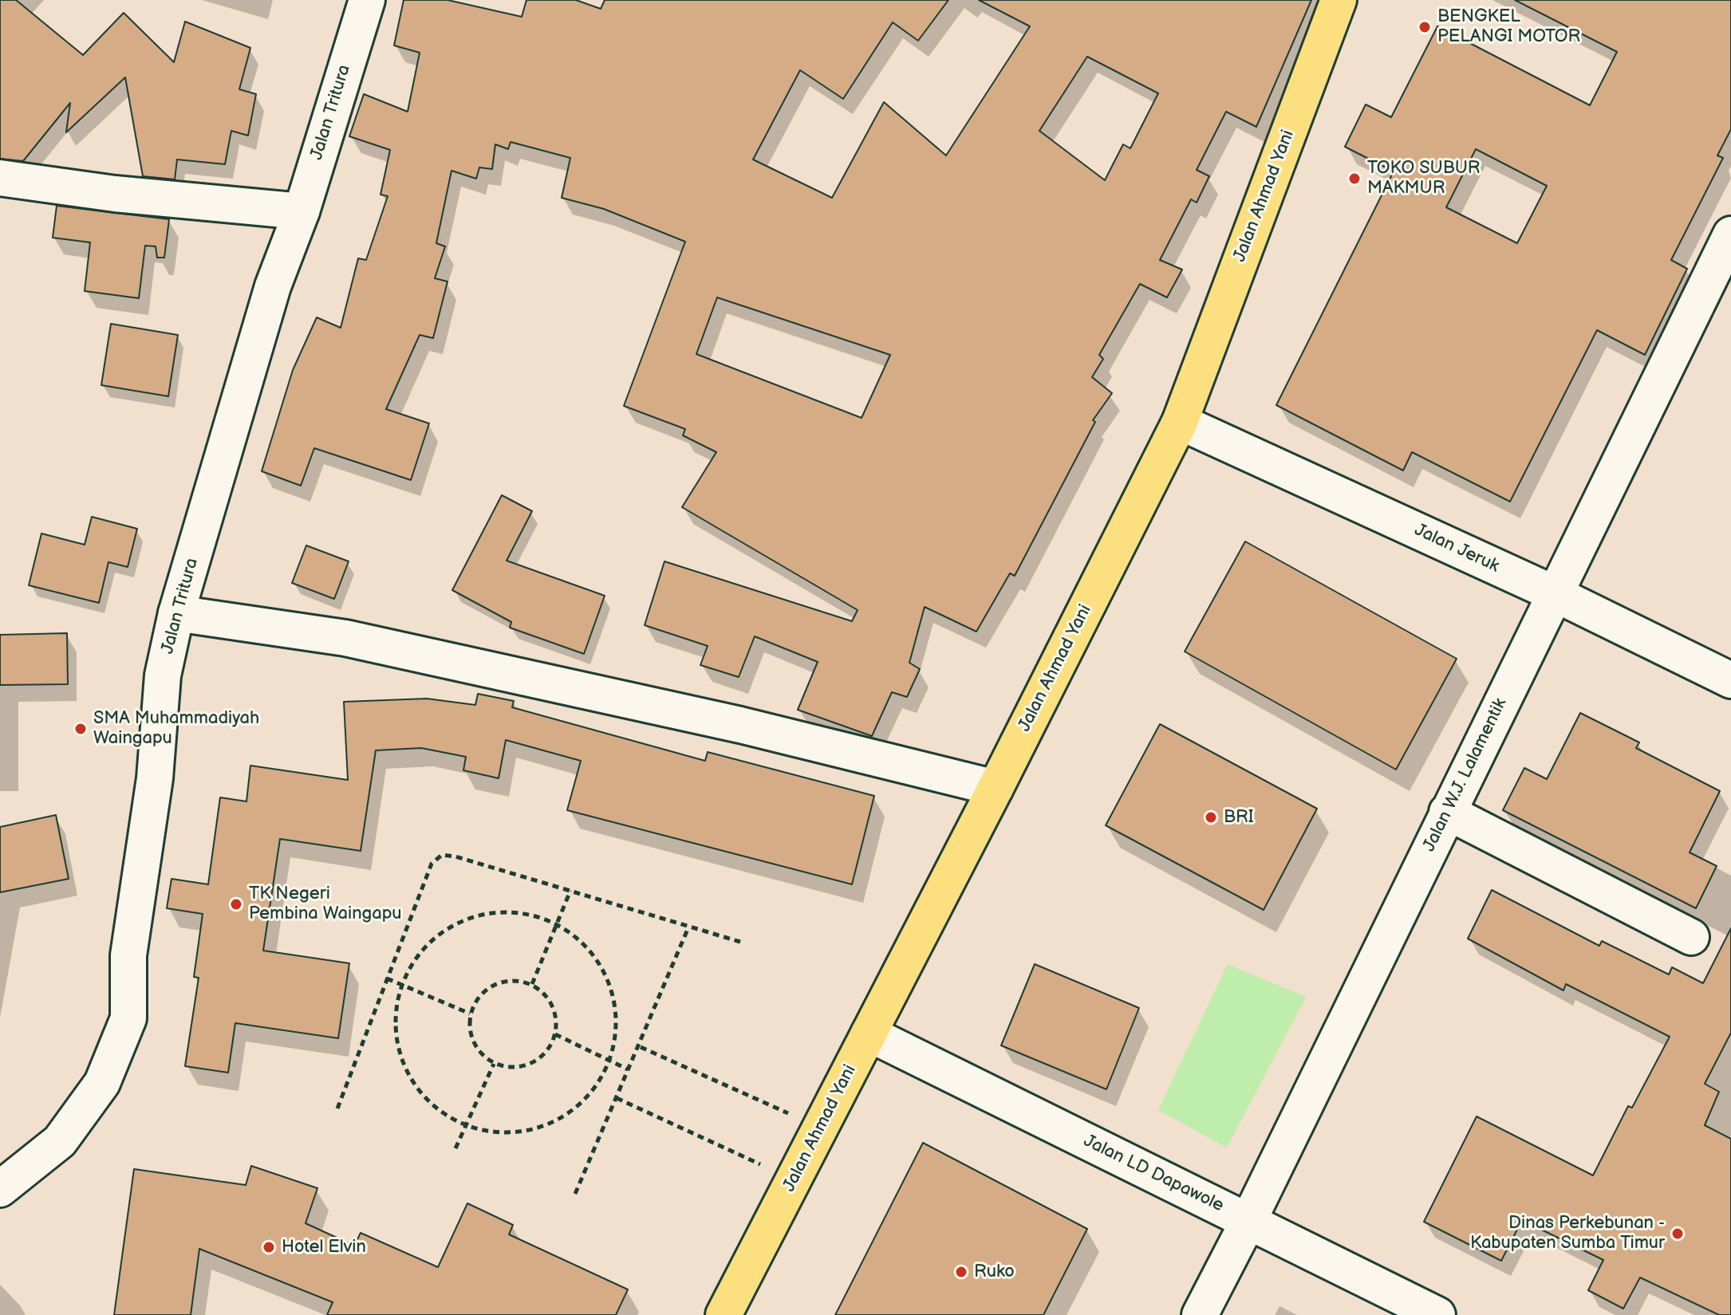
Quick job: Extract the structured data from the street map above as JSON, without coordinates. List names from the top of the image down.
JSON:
{
  "streets": {
    "highway": ["Jalan Ahmad Yani"],
    "street": [
      "Jalan Tritura",
      "Jalan Jeruk",
      "Jalan W.J. Lalamentik",
      "Jalan LD Dapawole"
    ]
  },
  "crossings": [
    ["Jalan Ahmad Yani", "Jalan Jeruk"],
    ["Jalan Ahmad Yani", "Jalan LD Dapawole"],
    ["Jalan Jeruk", "Jalan W.J. Lalamentik"],
    ["Jalan W.J. Lalamentik", "Jalan LD Dapawole"]
  ],
  "places": [
    "BENGKEL PELANGI MOTOR",
    "TOKO SUBUR MAKMUR",
    "SMA Muhammadiyah Waingapu",
    "BRI",
    "TK Negeri Pembina Waingapu",
    "Dinas Perkebunan - Kabupaten Sumba Timur",
    "Hotel Elvin",
    "Ruko"
  ]
}
